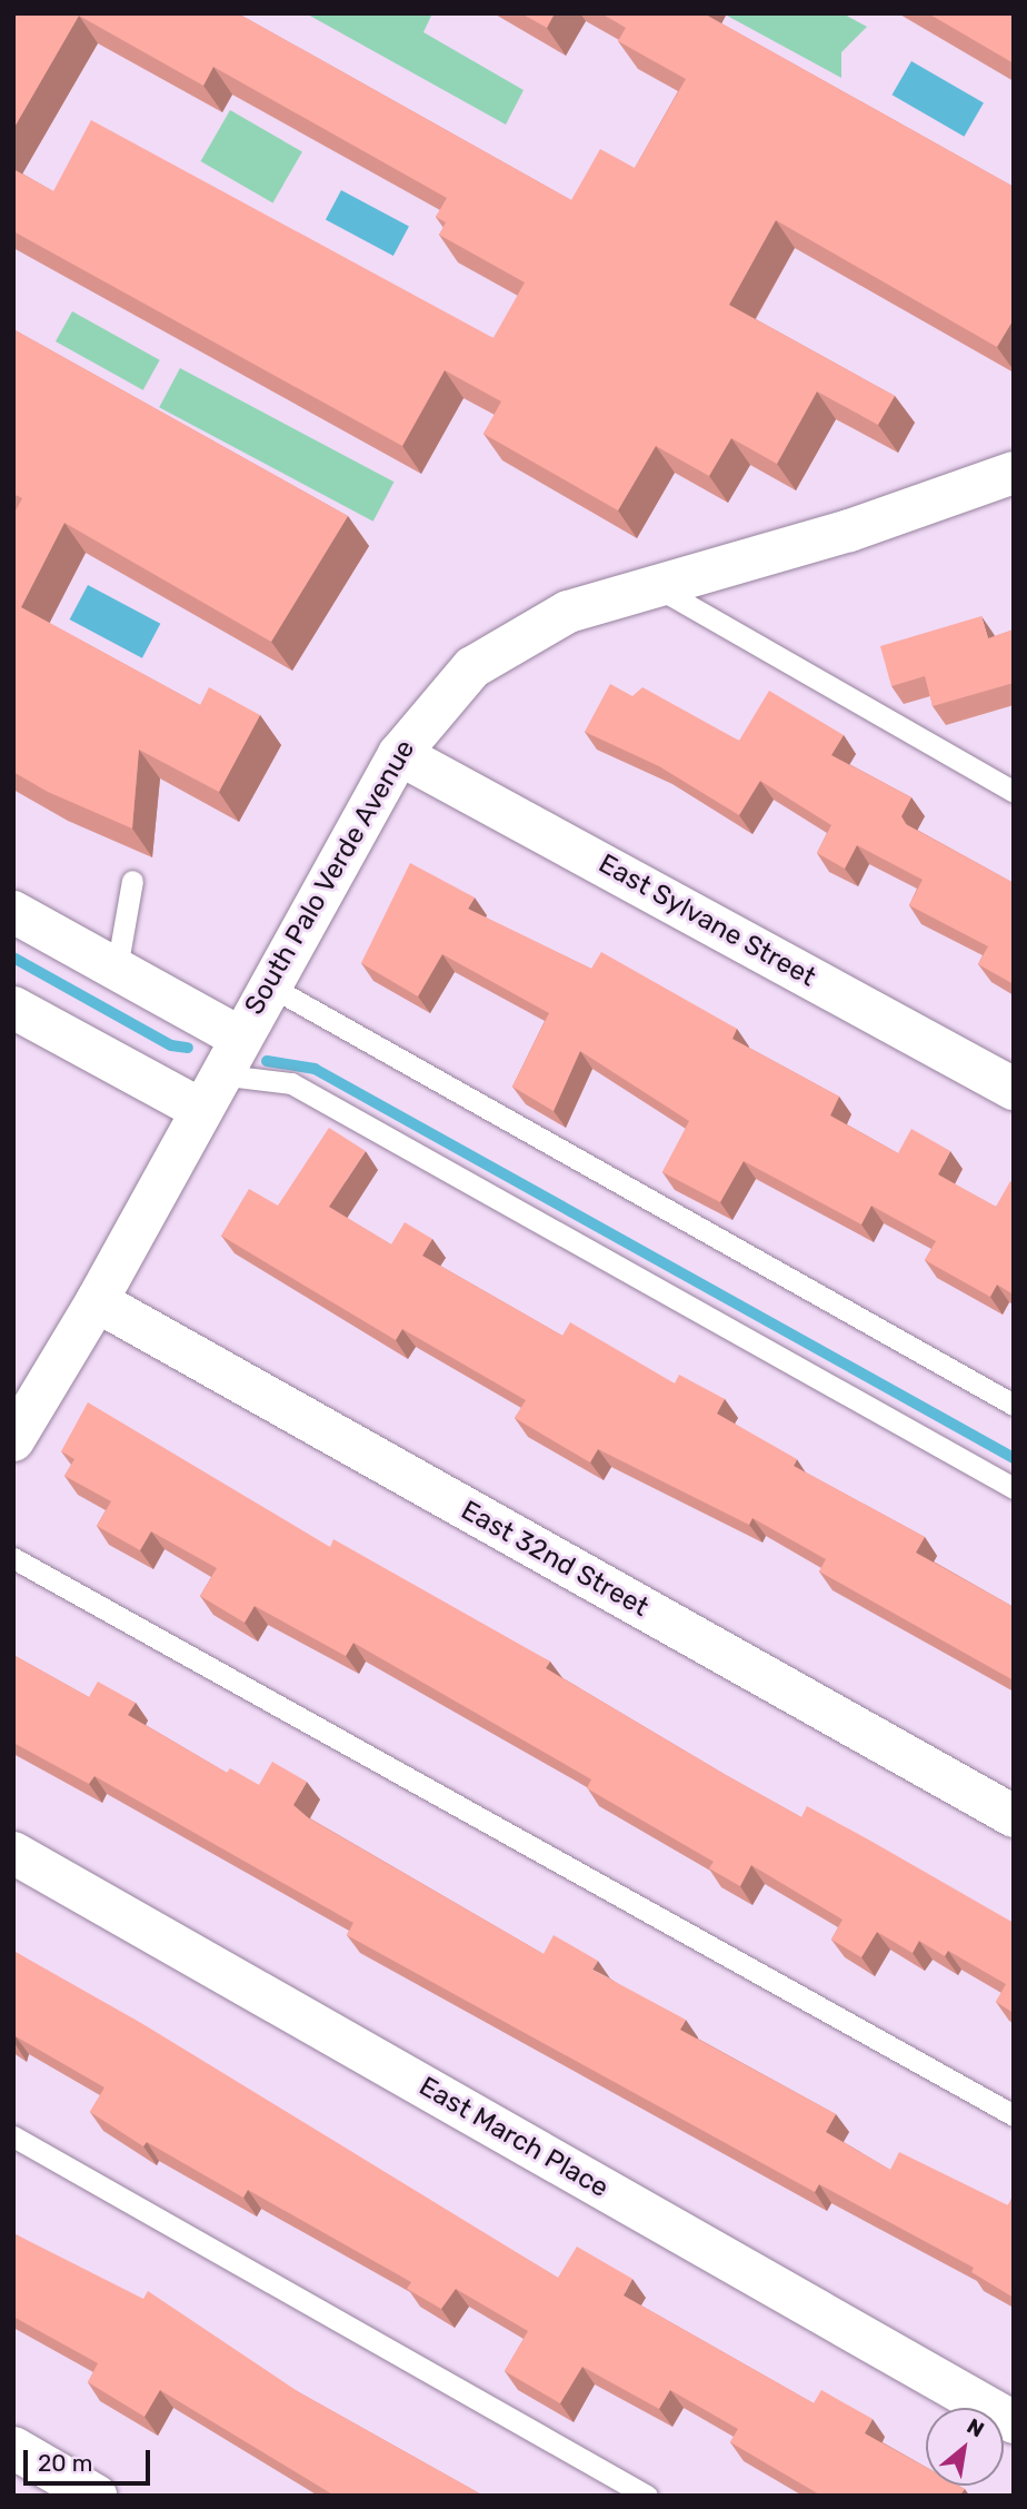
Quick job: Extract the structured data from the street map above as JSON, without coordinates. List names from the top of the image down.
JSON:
{
  "streets": {
    "street": [
      "South Palo Verde Avenue",
      "East Sylvane Street",
      "East 32nd Street",
      "East March Place"
    ]
  },
  "crossings": [
    ["South Palo Verde Avenue", "East Sylvane Street"],
    ["South Palo Verde Avenue", "East 32nd Street"]
  ],
  "scale_bar": "20 m",
  "north": "top right"
}
